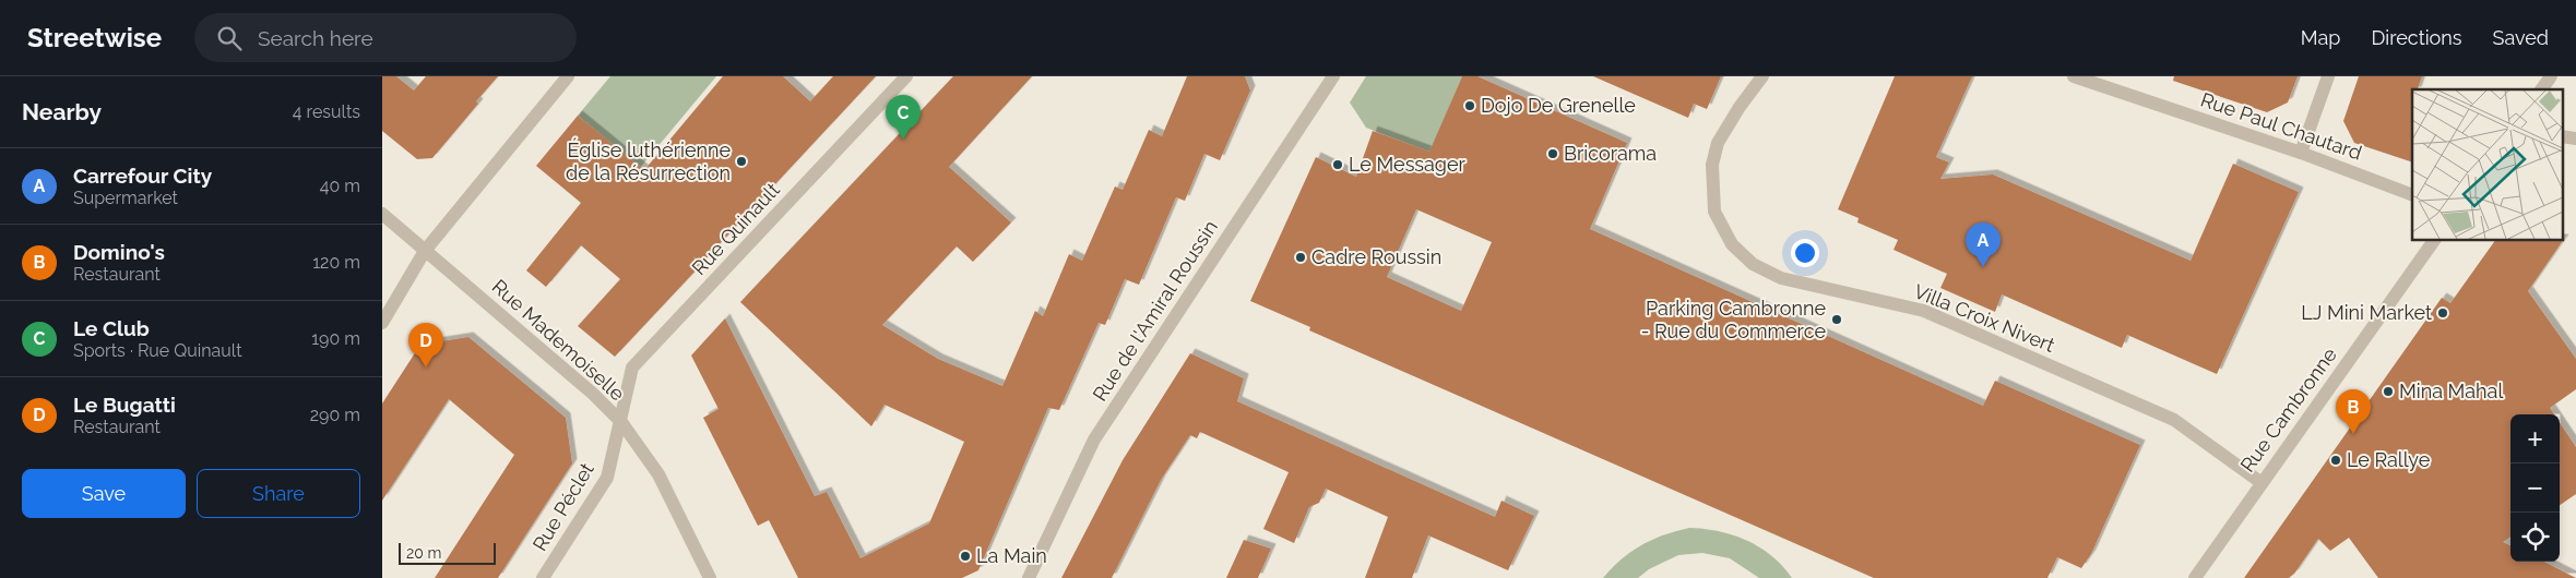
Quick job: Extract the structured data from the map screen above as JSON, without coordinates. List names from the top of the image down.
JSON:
{
  "streets": {
    "street": [
      "Rue Paul Chautard",
      "Rue Quinault",
      "Rue de l'Amiral Roussin",
      "Villa Croix Nivert",
      "Rue Mademoiselle",
      "Rue Cambronne",
      "Rue Péclet"
    ]
  },
  "crossings": [
    ["Rue Quinault", "Rue Mademoiselle"],
    ["Rue Quinault", "Rue Péclet"],
    ["Villa Croix Nivert", "Rue Cambronne"],
    ["Rue Mademoiselle", "Rue Péclet"]
  ],
  "places": [
    "Dojo De Grenelle",
    "Bricorama",
    "Église luthérienne de la Résurrection",
    "Le Messager",
    "Cadre Roussin",
    "LJ Mini Market",
    "Parking Cambronne - Rue du Commerce",
    "Mina Mahal",
    "Le Rallye",
    "La Main"
  ],
  "scale_bar": "20 m",
  "page": {
    "header": "Streetwise",
    "search": "Search here",
    "nav": ["Map", "Directions", "Saved"],
    "heading": ["Nearby", "4 results"],
    "pins": [
      "C",
      "A",
      "D",
      "B"
    ],
    "list": [
      {
        "mark": "A",
        "name": "Carrefour City",
        "note": "Supermarket",
        "value": "40 m"
      },
      {
        "mark": "B",
        "name": "Domino's",
        "note": "Restaurant",
        "value": "120 m"
      },
      {
        "mark": "C",
        "name": "Le Club",
        "note": "Sports · Rue Quinault",
        "value": "190 m"
      },
      {
        "mark": "D",
        "name": "Le Bugatti",
        "note": "Restaurant",
        "value": "290 m"
      }
    ],
    "map_buttons": ["+", "−"],
    "buttons": ["Save", "Share"],
    "scale": "20 m"
  }
}
